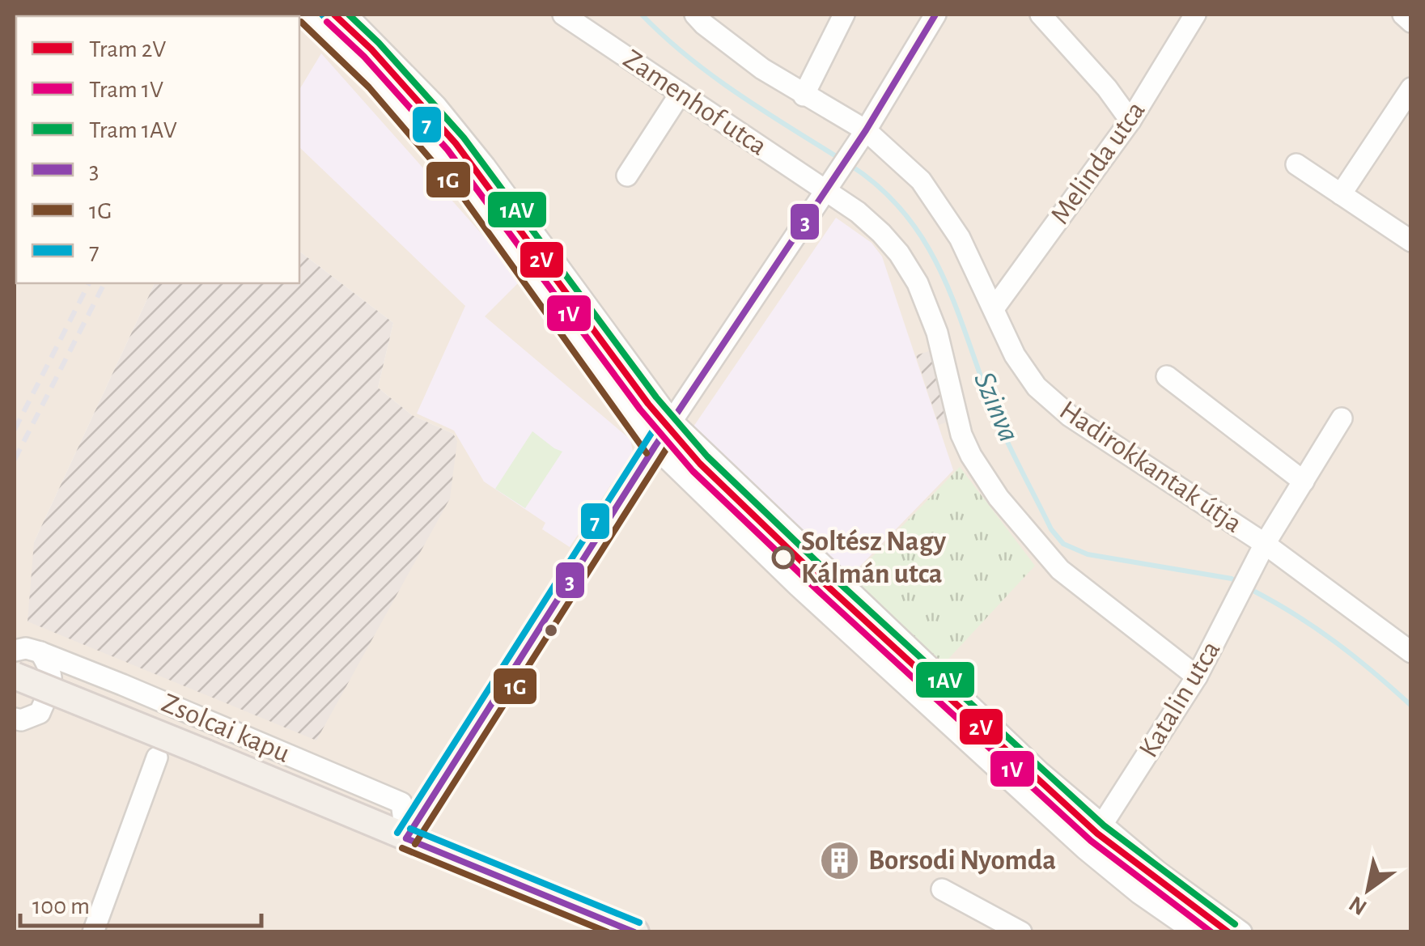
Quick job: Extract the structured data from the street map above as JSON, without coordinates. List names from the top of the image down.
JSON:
{
  "streets": {
    "main road": ["Zsolcai kapu"],
    "street": [
      "Zamenhof utca",
      "Melinda utca",
      "Hadirokkantak útja",
      "Katalin utca"
    ]
  },
  "crossings": [
    ["Zamenhof utca", "Katalin utca"],
    ["Melinda utca", "Hadirokkantak útja"],
    ["Hadirokkantak útja", "Katalin utca"]
  ],
  "water": ["Szinva"],
  "places": {
    "other": ["Soltész Nagy Kálmán utca"],
    "building": ["Borsodi Nyomda"]
  },
  "lines": [
    "tram line 2V",
    "tram line 1AV",
    "transit line 3",
    "transit line 7",
    "tram line 1V",
    "transit line 1G"
  ],
  "legend": [
    "Tram 2V",
    "Tram 1V",
    "Tram 1AV",
    "3",
    "1G",
    "7"
  ],
  "scale_bar": "100 m",
  "north": "bottom left"
}
